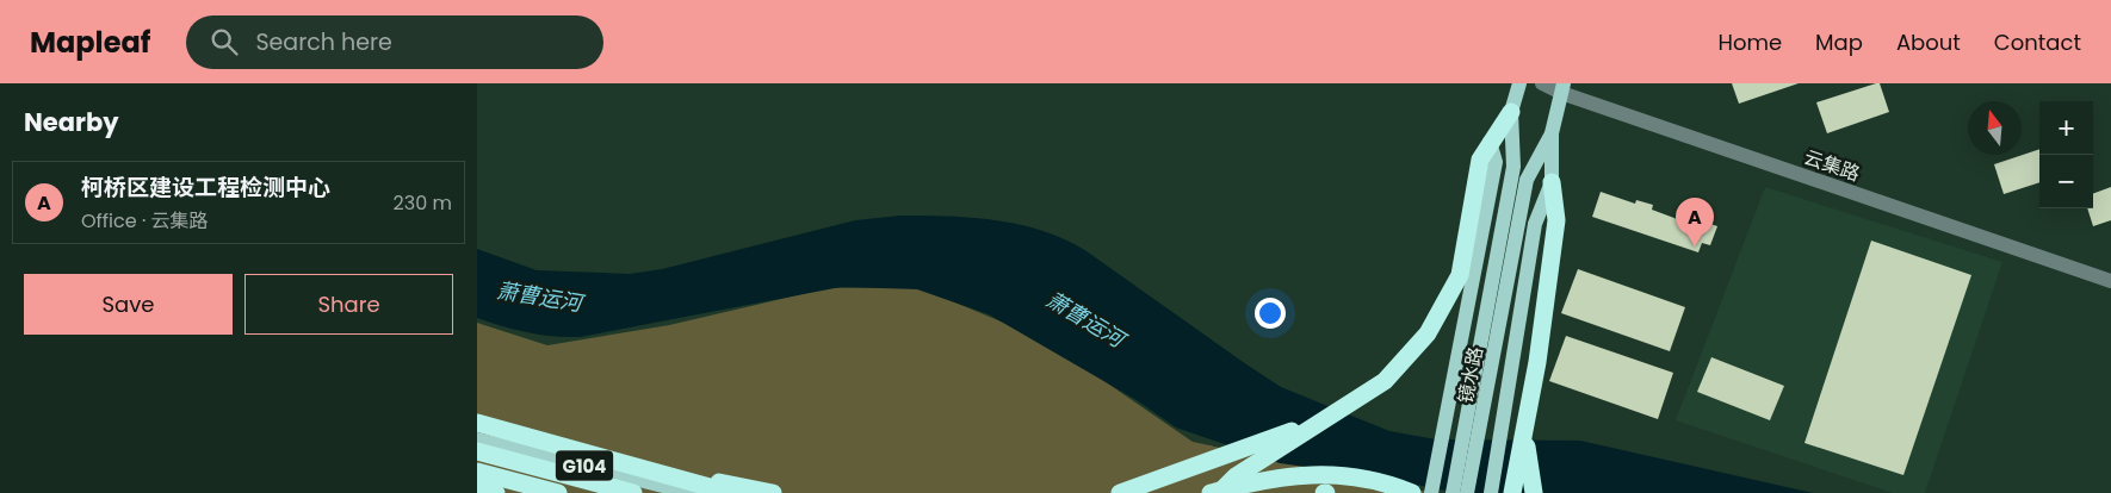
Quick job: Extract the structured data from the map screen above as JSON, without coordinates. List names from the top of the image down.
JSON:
{
  "streets": {
    "main road": ["镜水路", "G104"],
    "street": ["云集路"]
  },
  "water": ["萧曹运河"],
  "north": "top",
  "page": {
    "header": "Mapleaf",
    "search": "Search here",
    "nav": [
      "Home",
      "Map",
      "About",
      "Contact"
    ],
    "heading": "Nearby",
    "map_buttons": ["+", "−"],
    "list": [
      {
        "mark": "A",
        "name": "柯桥区建设工程检测中心",
        "note": "Office · 云集路",
        "value": "230 m"
      }
    ],
    "pins": "A",
    "buttons": ["Save", "Share"]
  }
}
